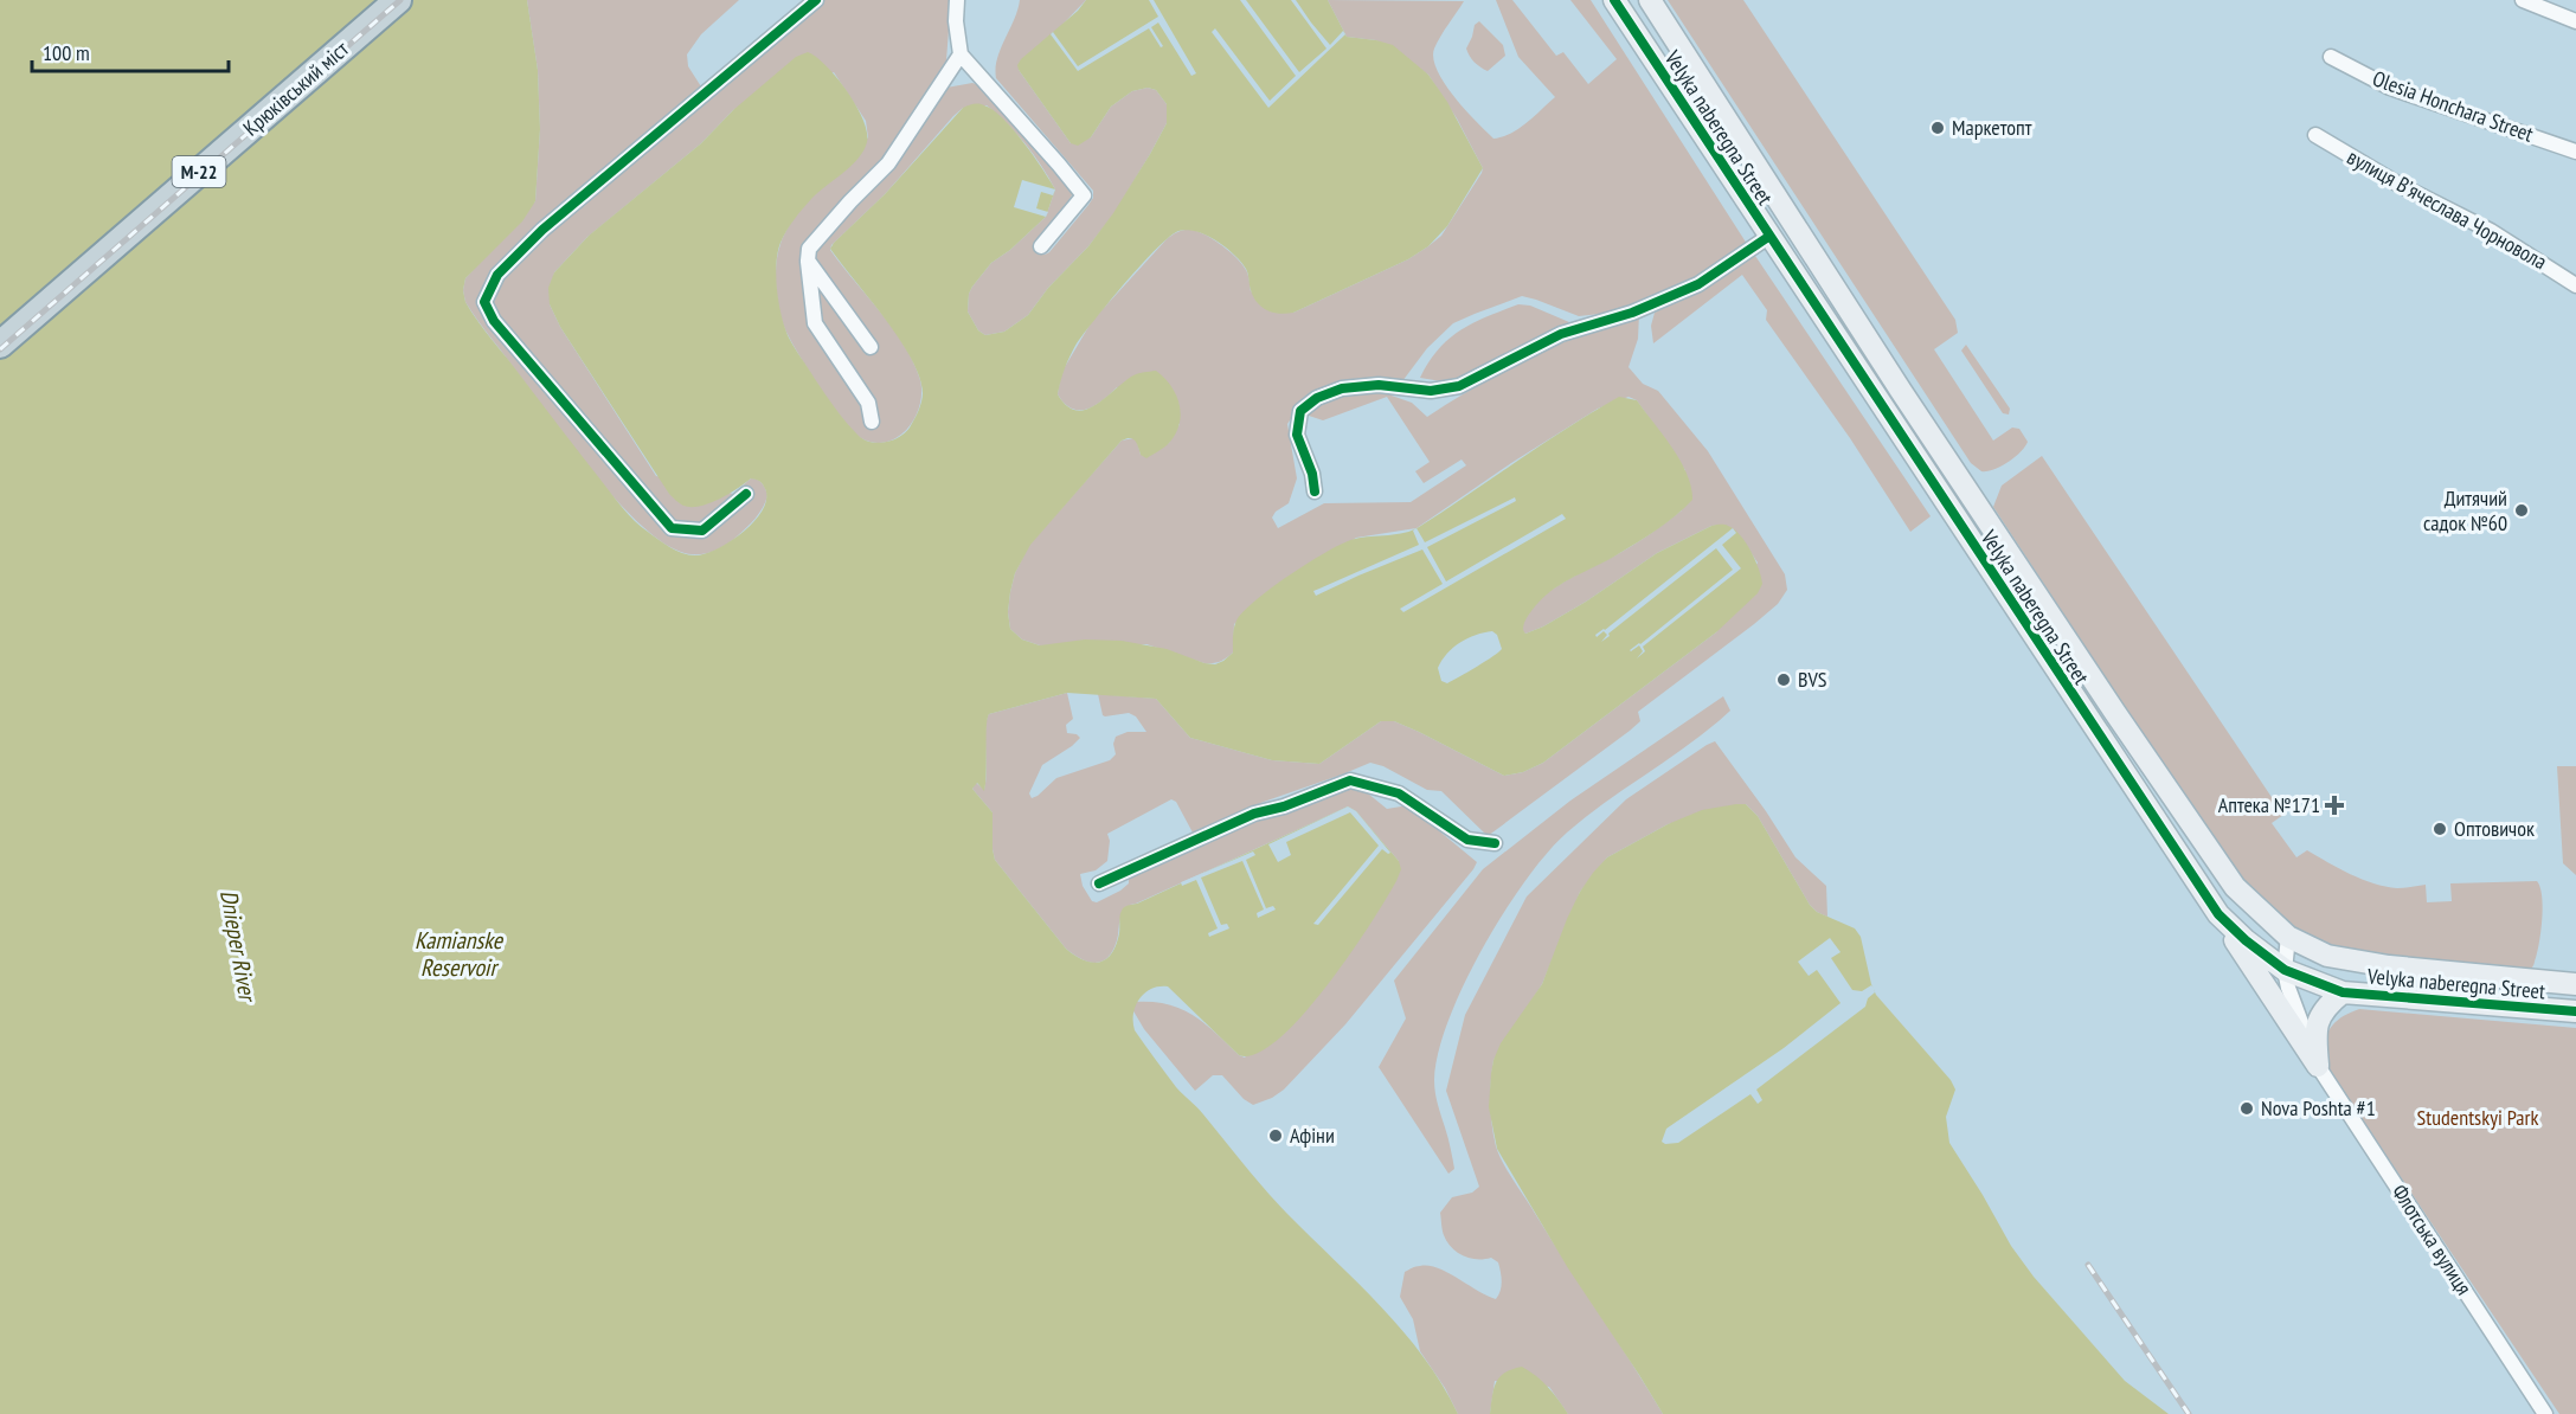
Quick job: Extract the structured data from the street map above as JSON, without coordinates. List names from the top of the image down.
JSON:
{
  "streets": {
    "highway": ["Крюківський міст", "М-22"],
    "street": [
      "Olesia Honchara Street",
      "Velyka naberegna Street",
      "вулиця Вʼячеслава Чорновола",
      "Флотська вулиця"
    ]
  },
  "crossings": [
    ["Velyka naberegna Street", "Флотська вулиця"]
  ],
  "water": ["Kamianske Reservoir", "Dnieper River"],
  "parks": ["Studentskyi Park"],
  "places": {
    "other": [
      "Маркетопт",
      "Дитячий садок №60",
      "BVS",
      "Оптовичок",
      "Nova Poshta #1",
      "Афіни"
    ],
    "health": ["Аптека №171"]
  },
  "scale_bar": "100 m"
}
